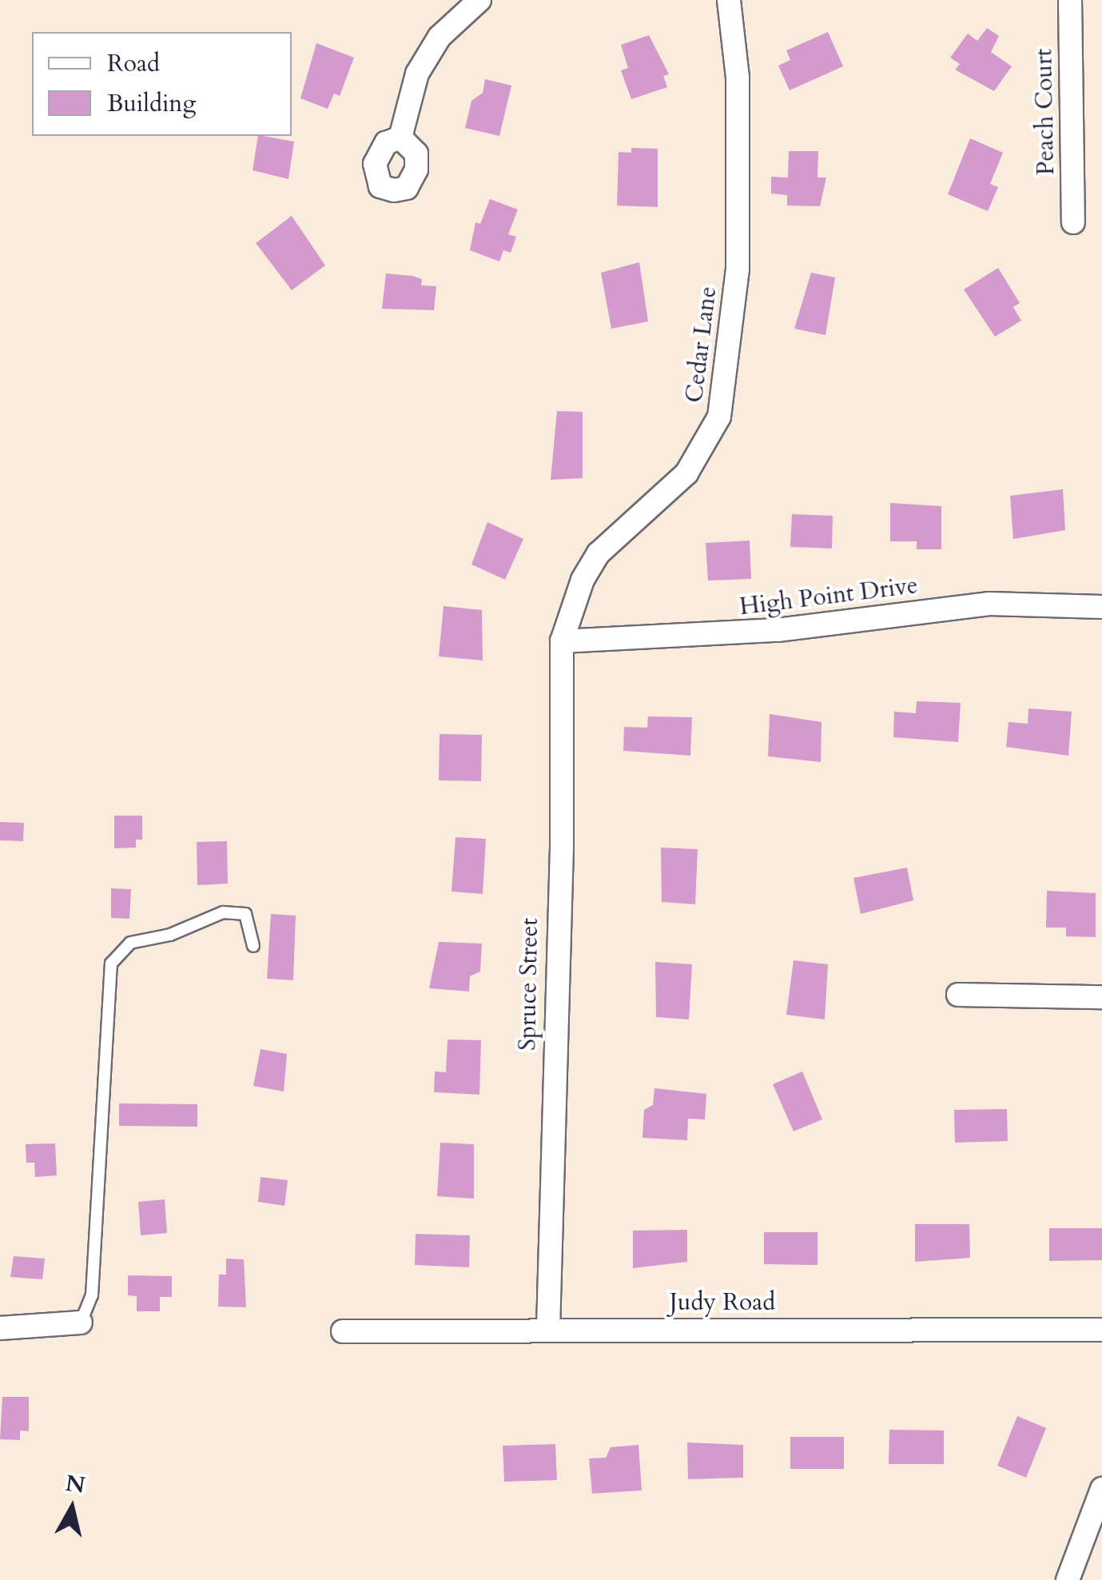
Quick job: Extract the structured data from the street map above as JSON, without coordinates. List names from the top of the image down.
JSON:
{
  "streets": {
    "street": [
      "Peach Court",
      "Cedar Lane",
      "High Point Drive",
      "Spruce Street",
      "Judy Road"
    ]
  },
  "crossings": [
    ["Cedar Lane", "High Point Drive"],
    ["Cedar Lane", "Spruce Street"],
    ["High Point Drive", "Spruce Street"],
    ["Spruce Street", "Judy Road"]
  ],
  "legend": ["Road", "Building"],
  "north": "top"
}
